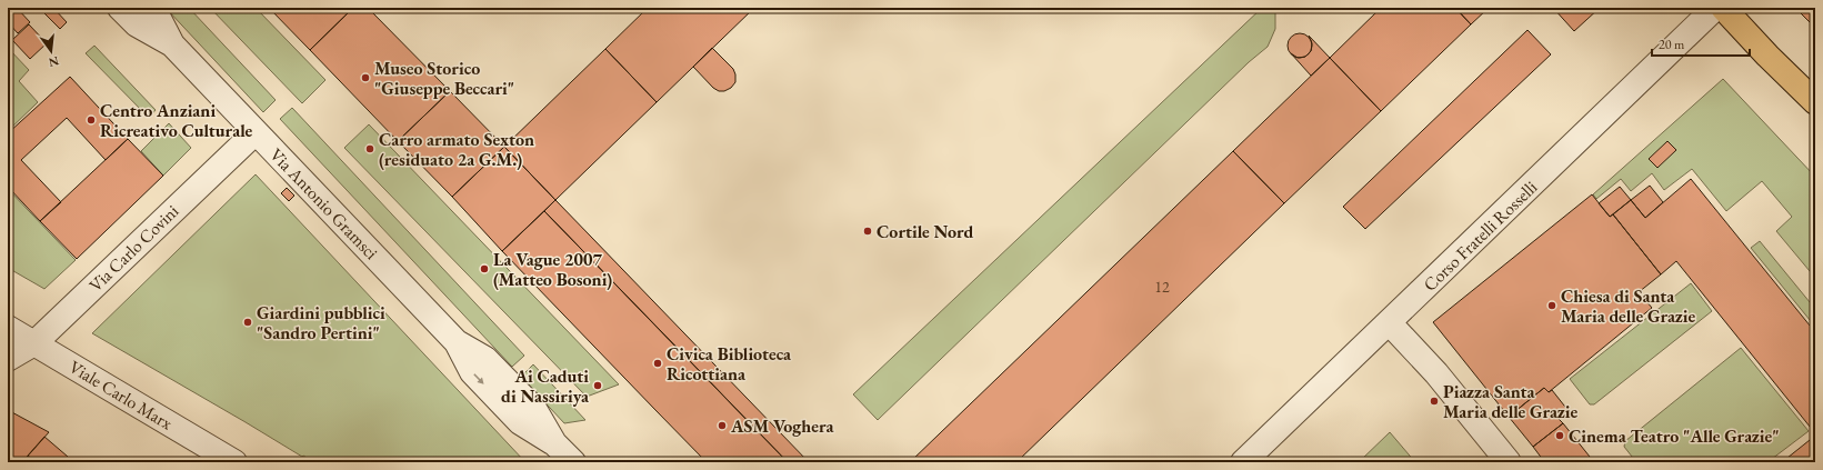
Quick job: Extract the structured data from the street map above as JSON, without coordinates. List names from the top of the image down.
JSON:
{
  "streets": {
    "street": [
      "Via Antonio Gramsci",
      "Corso Fratelli Rosselli",
      "Via Carlo Covini",
      "Viale Carlo Marx"
    ]
  },
  "crossings": [
    ["Via Antonio Gramsci", "Via Carlo Covini"],
    ["Via Carlo Covini", "Viale Carlo Marx"]
  ],
  "places": [
    "Museo Storico \"Giuseppe Beccari\"",
    "Centro Anziani Ricreativo Culturale",
    "Carro armato Sexton (residuato 2a G.M.)",
    "Cortile Nord",
    "La Vague 2007 (Matteo Bosoni)",
    "Chiesa di Santa Maria delle Grazie",
    "Giardini pubblici \"Sandro Pertini\"",
    "Civica Biblioteca Ricottiana",
    "Ai Caduti di Nassiriya",
    "Piazza Santa Maria delle Grazie",
    "ASM Voghera",
    "Cinema Teatro \"Alle Grazie\""
  ],
  "house_numbers": ["12"],
  "scale_bar": "20 m",
  "north": "bottom"
}
